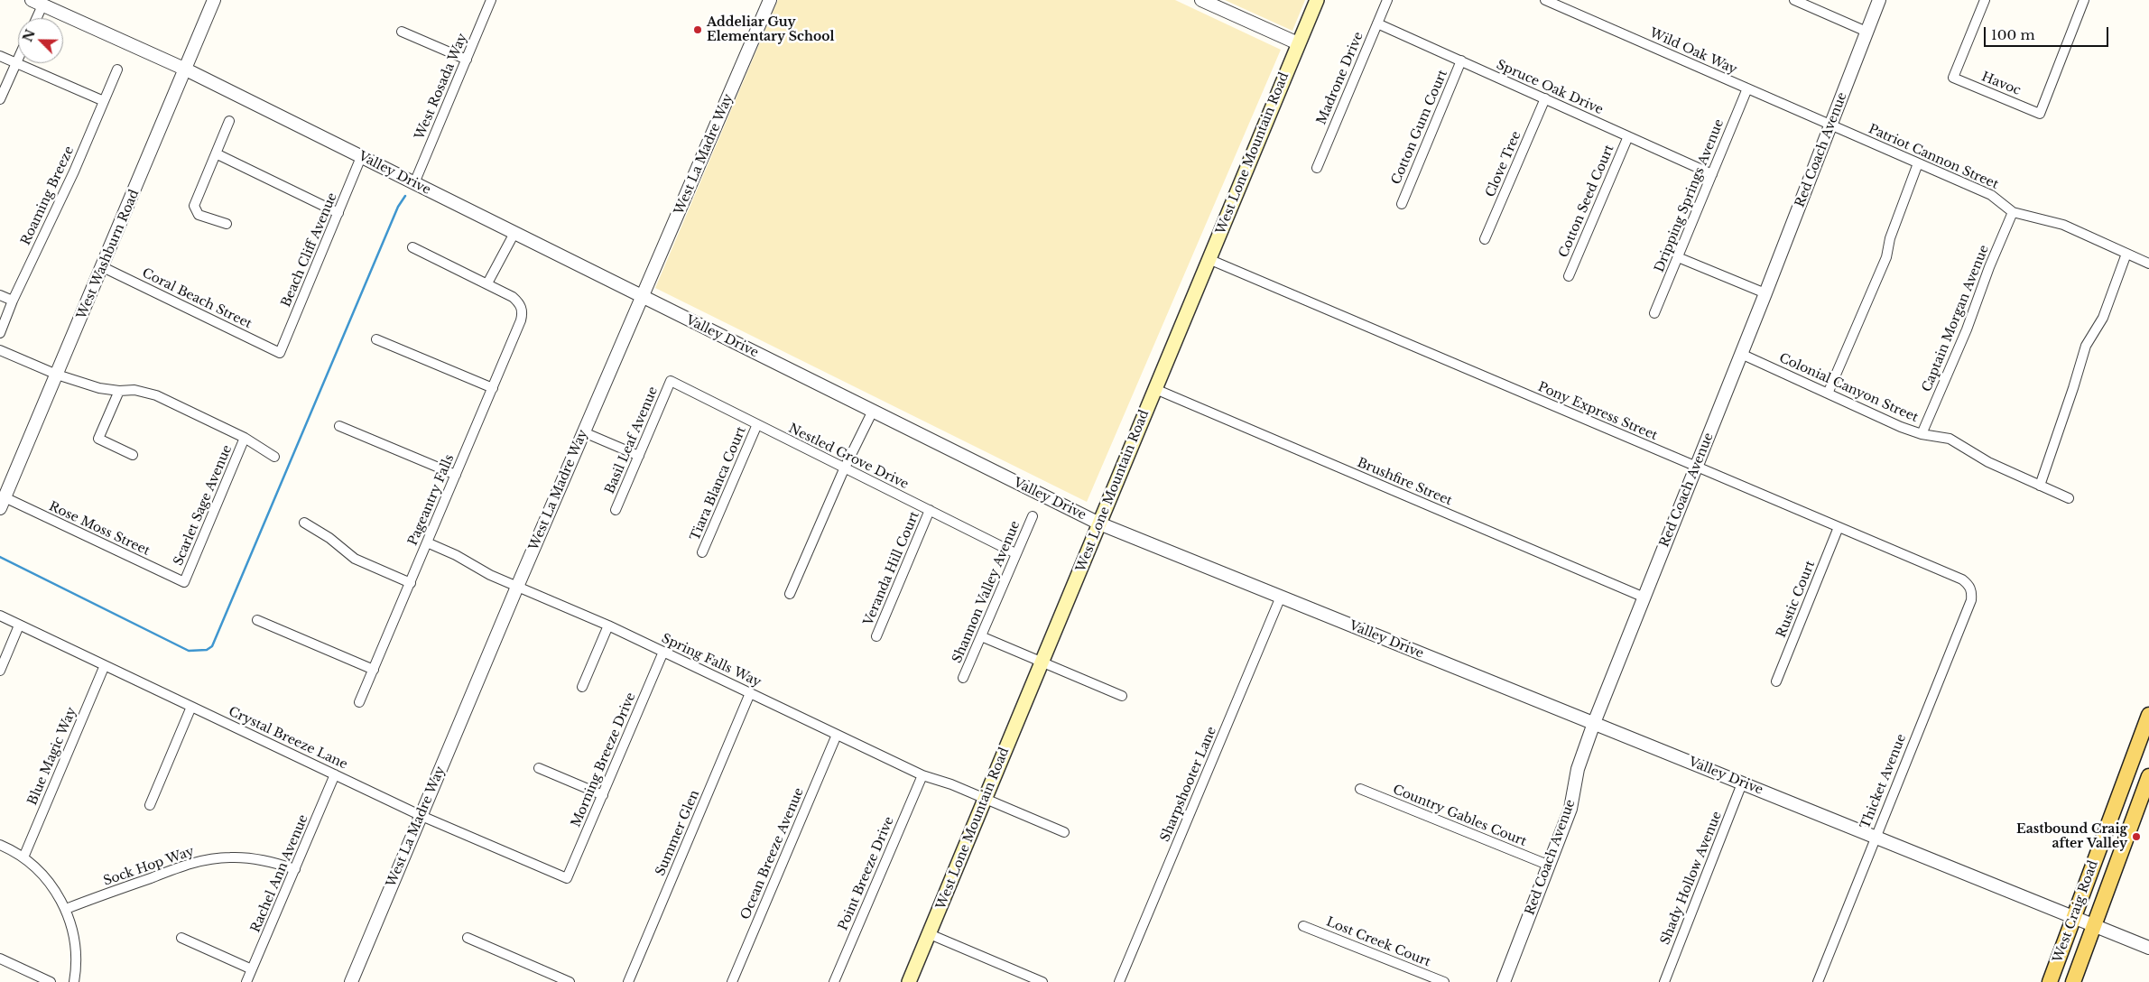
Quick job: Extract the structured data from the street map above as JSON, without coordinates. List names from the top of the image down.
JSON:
{
  "streets": {
    "main road": ["West Lone Mountain Road", "West Craig Road"],
    "street": [
      "Wild Oak Way",
      "Madrone Drive",
      "Havoc",
      "West Rosada Way",
      "Spruce Oak Drive",
      "Cotton Gum Court",
      "Red Coach Avenue",
      "West La Madre Way",
      "Patriot Cannon Street",
      "Clove Tree",
      "Valley Drive",
      "Roaming Breeze",
      "Dripping Springs Avenue",
      "Cotton Seed Court",
      "Beach Cliff Avenue",
      "West Washburn Road",
      "Coral Beach Street",
      "Captain Morgan Avenue",
      "Colonial Canyon Street",
      "Pony Express Street",
      "Basil Leaf Avenue",
      "Nestled Grove Drive",
      "Brushfire Street",
      "Tiara Blanca Court",
      "Pageantry Falls",
      "Scarlet Sage Avenue",
      "Rose Moss Street",
      "Veranda Hill Court",
      "Shannon Valley Avenue",
      "Rustic Court",
      "Spring Falls Way",
      "Crystal Breeze Lane",
      "Blue Magic Way",
      "Morning Breeze Drive",
      "Thicket Avenue",
      "Sharpshooter Lane",
      "Country Gables Court",
      "Summer Glen",
      "Ocean Breeze Avenue",
      "Sock Hop Way",
      "Rachel Ann Avenue",
      "Point Breeze Drive",
      "Shady Hollow Avenue",
      "Lost Creek Court"
    ]
  },
  "crossings": [
    ["Wild Oak Way", "Red Coach Avenue"],
    ["Wild Oak Way", "Patriot Cannon Street"],
    ["Wild Oak Way", "Dripping Springs Avenue"],
    ["Madrone Drive", "Spruce Oak Drive"],
    ["West Rosada Way", "Valley Drive"],
    ["Spruce Oak Drive", "Cotton Gum Court"],
    ["Spruce Oak Drive", "Clove Tree"],
    ["Spruce Oak Drive", "Dripping Springs Avenue"],
    ["Spruce Oak Drive", "Cotton Seed Court"],
    ["Red Coach Avenue", "Patriot Cannon Street"],
    ["Red Coach Avenue", "Valley Drive"],
    ["Red Coach Avenue", "Colonial Canyon Street"],
    ["Red Coach Avenue", "Pony Express Street"],
    ["Red Coach Avenue", "Brushfire Street"],
    ["Red Coach Avenue", "Country Gables Court"],
    ["West Lone Mountain Road", "Valley Drive"],
    ["West Lone Mountain Road", "Pony Express Street"],
    ["West Lone Mountain Road", "Brushfire Street"],
    ["West Lone Mountain Road", "Spring Falls Way"],
    ["West La Madre Way", "Valley Drive"],
    ["West La Madre Way", "Spring Falls Way"],
    ["West La Madre Way", "Crystal Breeze Lane"],
    ["Patriot Cannon Street", "Captain Morgan Avenue"],
    ["Valley Drive", "Beach Cliff Avenue"],
    ["Valley Drive", "West Washburn Road"],
    ["Valley Drive", "Thicket Avenue"],
    ["Valley Drive", "Sharpshooter Lane"],
    ["Valley Drive", "Shady Hollow Avenue"],
    ["Valley Drive", "West Craig Road"],
    ["Beach Cliff Avenue", "Coral Beach Street"],
    ["West Washburn Road", "Coral Beach Street"],
    ["West Washburn Road", "Rose Moss Street"],
    ["Captain Morgan Avenue", "Colonial Canyon Street"],
    ["Pony Express Street", "Rustic Court"],
    ["Pony Express Street", "Thicket Avenue"],
    ["Basil Leaf Avenue", "Nestled Grove Drive"],
    ["Nestled Grove Drive", "Tiara Blanca Court"],
    ["Nestled Grove Drive", "Veranda Hill Court"],
    ["Nestled Grove Drive", "Shannon Valley Avenue"],
    ["Pageantry Falls", "Spring Falls Way"],
    ["Scarlet Sage Avenue", "Rose Moss Street"],
    ["Spring Falls Way", "Morning Breeze Drive"],
    ["Spring Falls Way", "Summer Glen"],
    ["Spring Falls Way", "Ocean Breeze Avenue"],
    ["Spring Falls Way", "Point Breeze Drive"],
    ["Crystal Breeze Lane", "Blue Magic Way"],
    ["Crystal Breeze Lane", "Morning Breeze Drive"],
    ["Crystal Breeze Lane", "Rachel Ann Avenue"],
    ["Sock Hop Way", "Rachel Ann Avenue"]
  ],
  "places": ["Addeliar Guy Elementary School", "Eastbound Craig after Valley"],
  "scale_bar": "100 m",
  "north": "top left"
}
